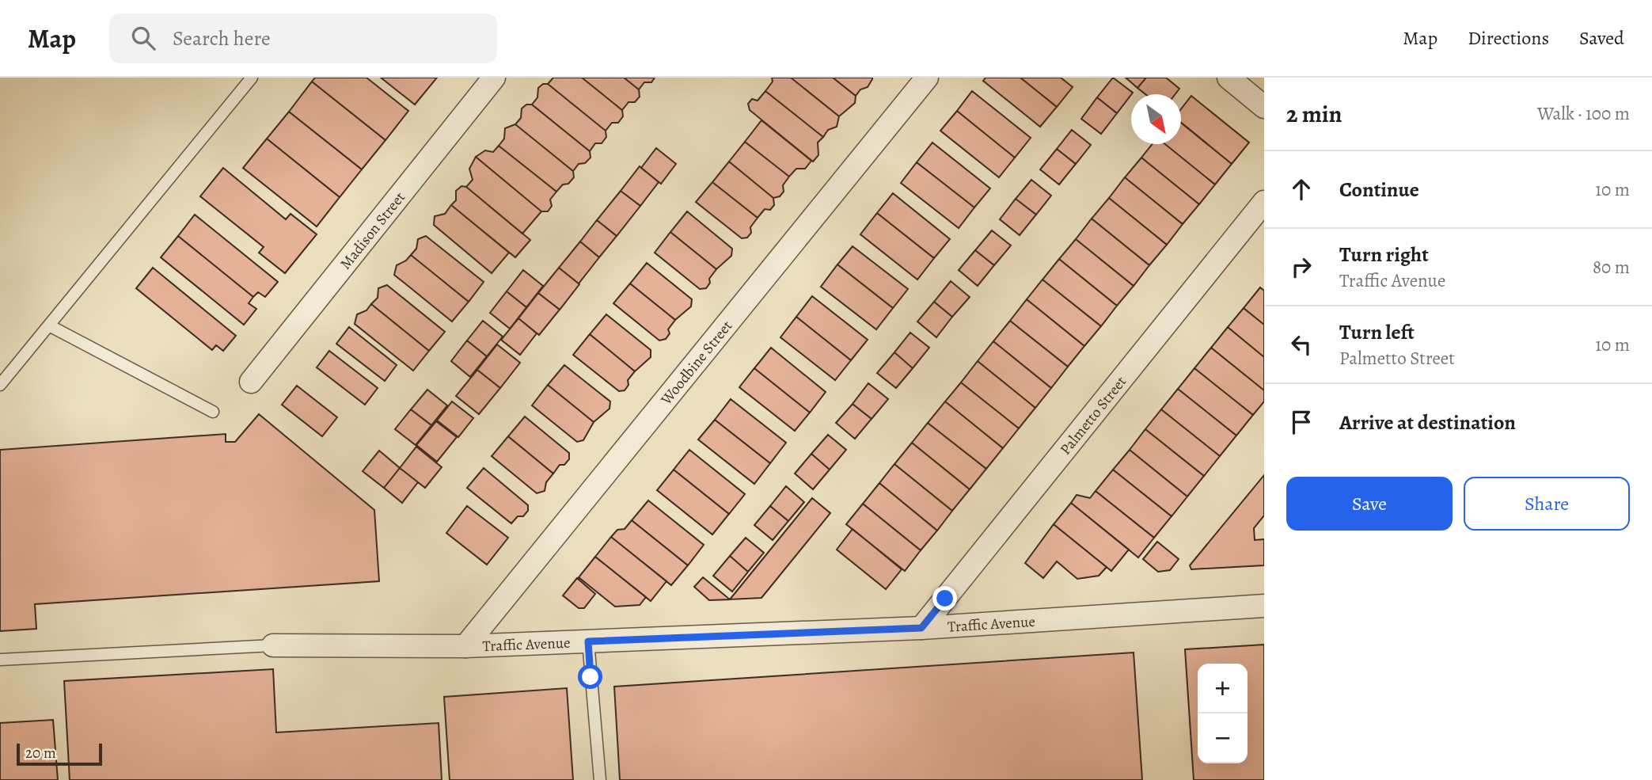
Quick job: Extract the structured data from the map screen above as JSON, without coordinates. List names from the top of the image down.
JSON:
{
  "streets": {
    "street": [
      "Madison Street",
      "Woodbine Street",
      "Palmetto Street",
      "Traffic Avenue"
    ]
  },
  "crossings": [
    ["Woodbine Street", "Traffic Avenue"],
    ["Palmetto Street", "Traffic Avenue"]
  ],
  "scale_bar": "20 m",
  "north": "bottom right",
  "page": {
    "header": "Map",
    "search": "Search here",
    "nav": ["Map", "Directions", "Saved"],
    "heading": ["2 min", "Walk · 100 m"],
    "list": [
      ["Continue", "10 m"],
      ["Turn right", "Traffic Avenue", "80 m"],
      ["Turn left", "Palmetto Street", "10 m"],
      "Arrive at destination"
    ],
    "buttons": ["Save", "Share"],
    "map_buttons": ["+", "−"],
    "scale": "20 m"
  }
}
